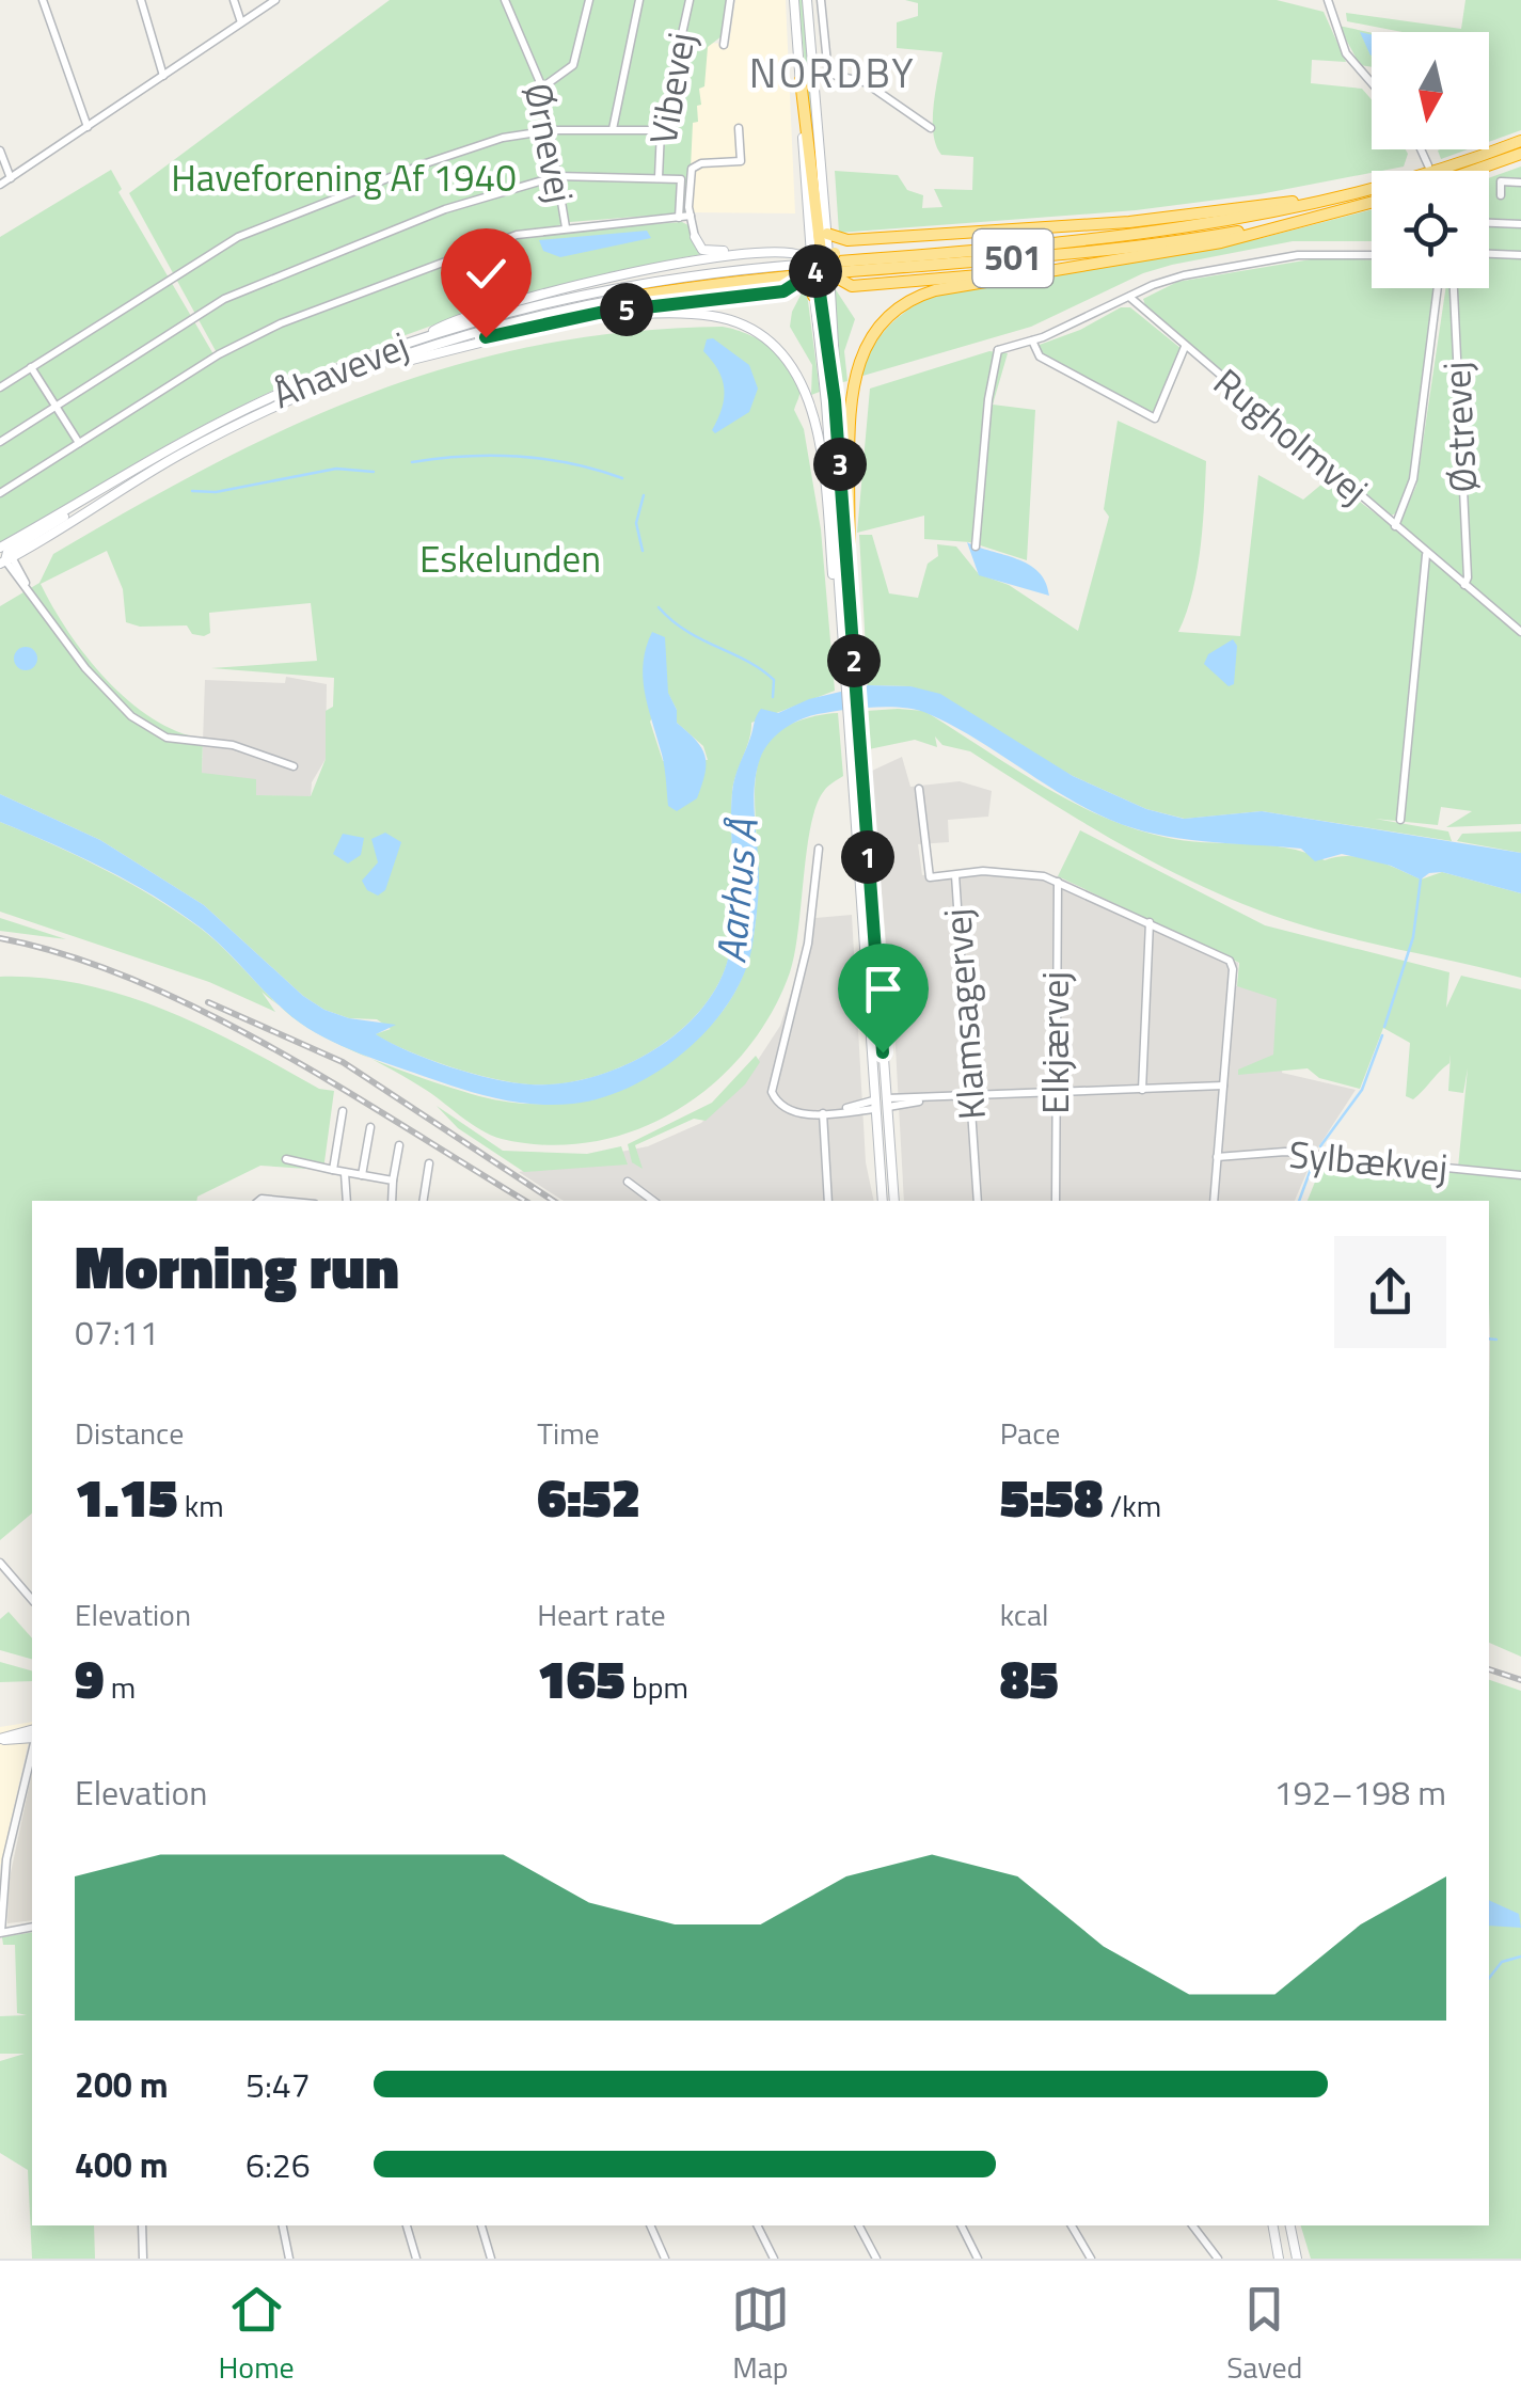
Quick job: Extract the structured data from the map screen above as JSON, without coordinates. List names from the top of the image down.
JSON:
{
  "streets": {
    "highway": ["501"],
    "main road": ["Åhavevej"],
    "street": [
      "Vibevej",
      "Ørnevej",
      "Østrevej",
      "Rugholmvej",
      "Klamsagervej",
      "Elkjærvej",
      "Sylbækvej"
    ]
  },
  "crossings": [
    ["501", "Åhavevej"],
    ["Østrevej", "Rugholmvej"]
  ],
  "districts": ["NORDBY"],
  "water": ["Aarhus Å"],
  "parks": ["Haveforening Af 1940", "Eskelunden"],
  "north": "bottom",
  "page": {
    "pins": [
      "4",
      "5",
      "3",
      "2",
      "1"
    ],
    "heading": ["Morning run", "07:11"],
    "stats": [
      ["Distance", "1.15 km"],
      ["Time", "6:52"],
      ["Pace", "5:58 /km"],
      ["Elevation", "9 m"],
      ["Heart rate", "165 bpm"],
      ["kcal", "85"]
    ],
    "chart": ["Elevation", "192–198 m"],
    "list": [
      {
        "name": "200 m",
        "note": "5:47"
      },
      {
        "name": "400 m",
        "note": "6:26"
      }
    ],
    "tabs": ["Home", "Map", "Saved"]
  }
}
